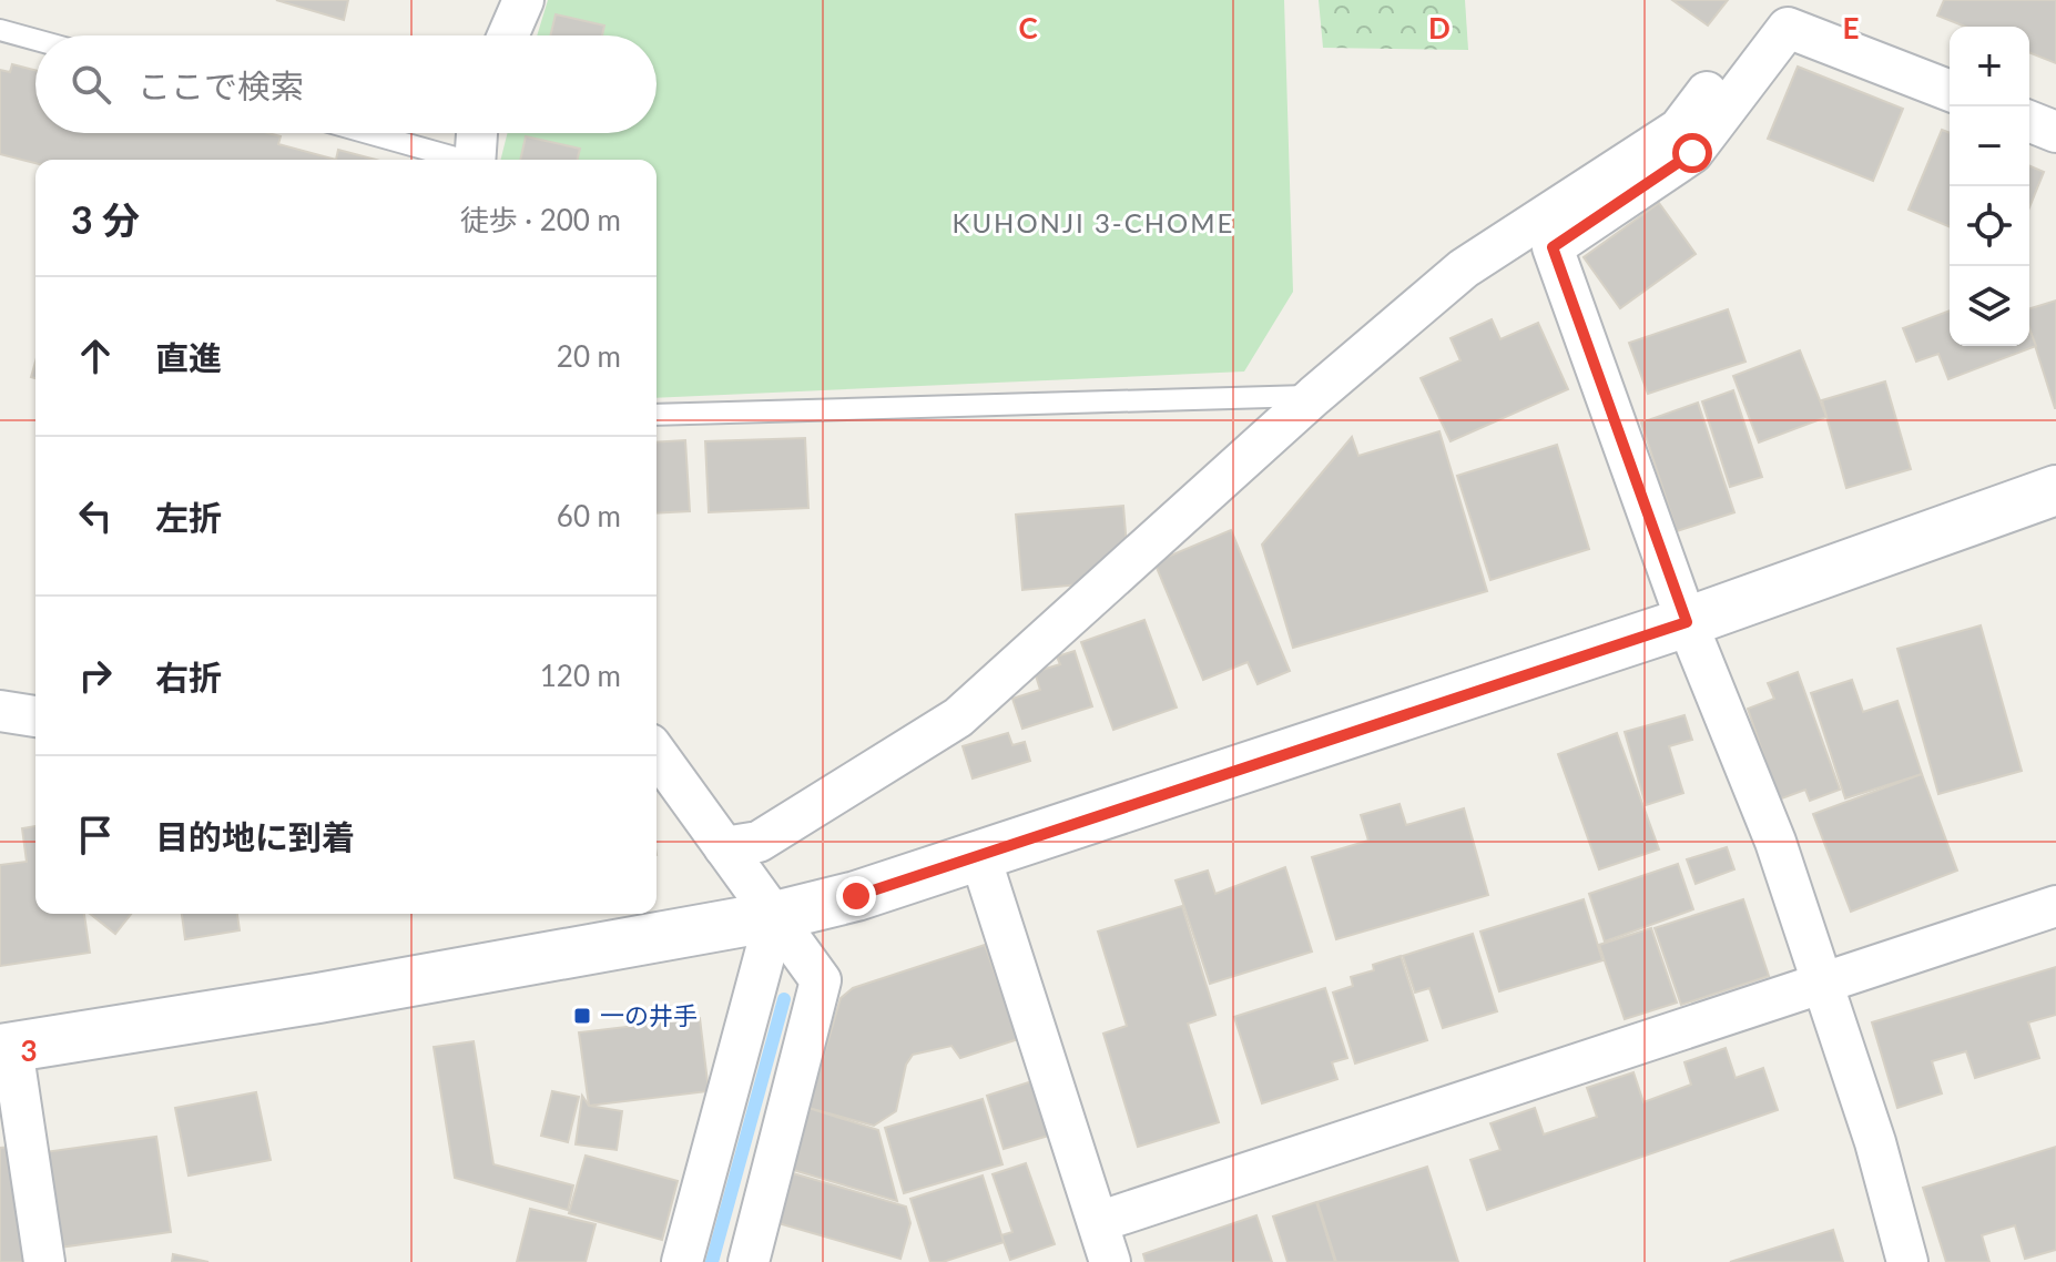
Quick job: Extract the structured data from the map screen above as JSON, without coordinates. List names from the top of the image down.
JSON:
{
  "districts": ["KUHONJI 3-CHOME"],
  "places": {
    "transit": ["一の井手"]
  },
  "page": {
    "map_buttons": ["+", "−"],
    "search": "ここで検索",
    "heading": ["3 分", "徒歩 · 200 m"],
    "list": [
      ["直進", "20 m"],
      ["左折", "60 m"],
      ["右折", "120 m"],
      "目的地に到着"
    ]
  },
  "grid": {
    "columns": ["C", "D", "E"],
    "rows": ["3"]
  }
}
